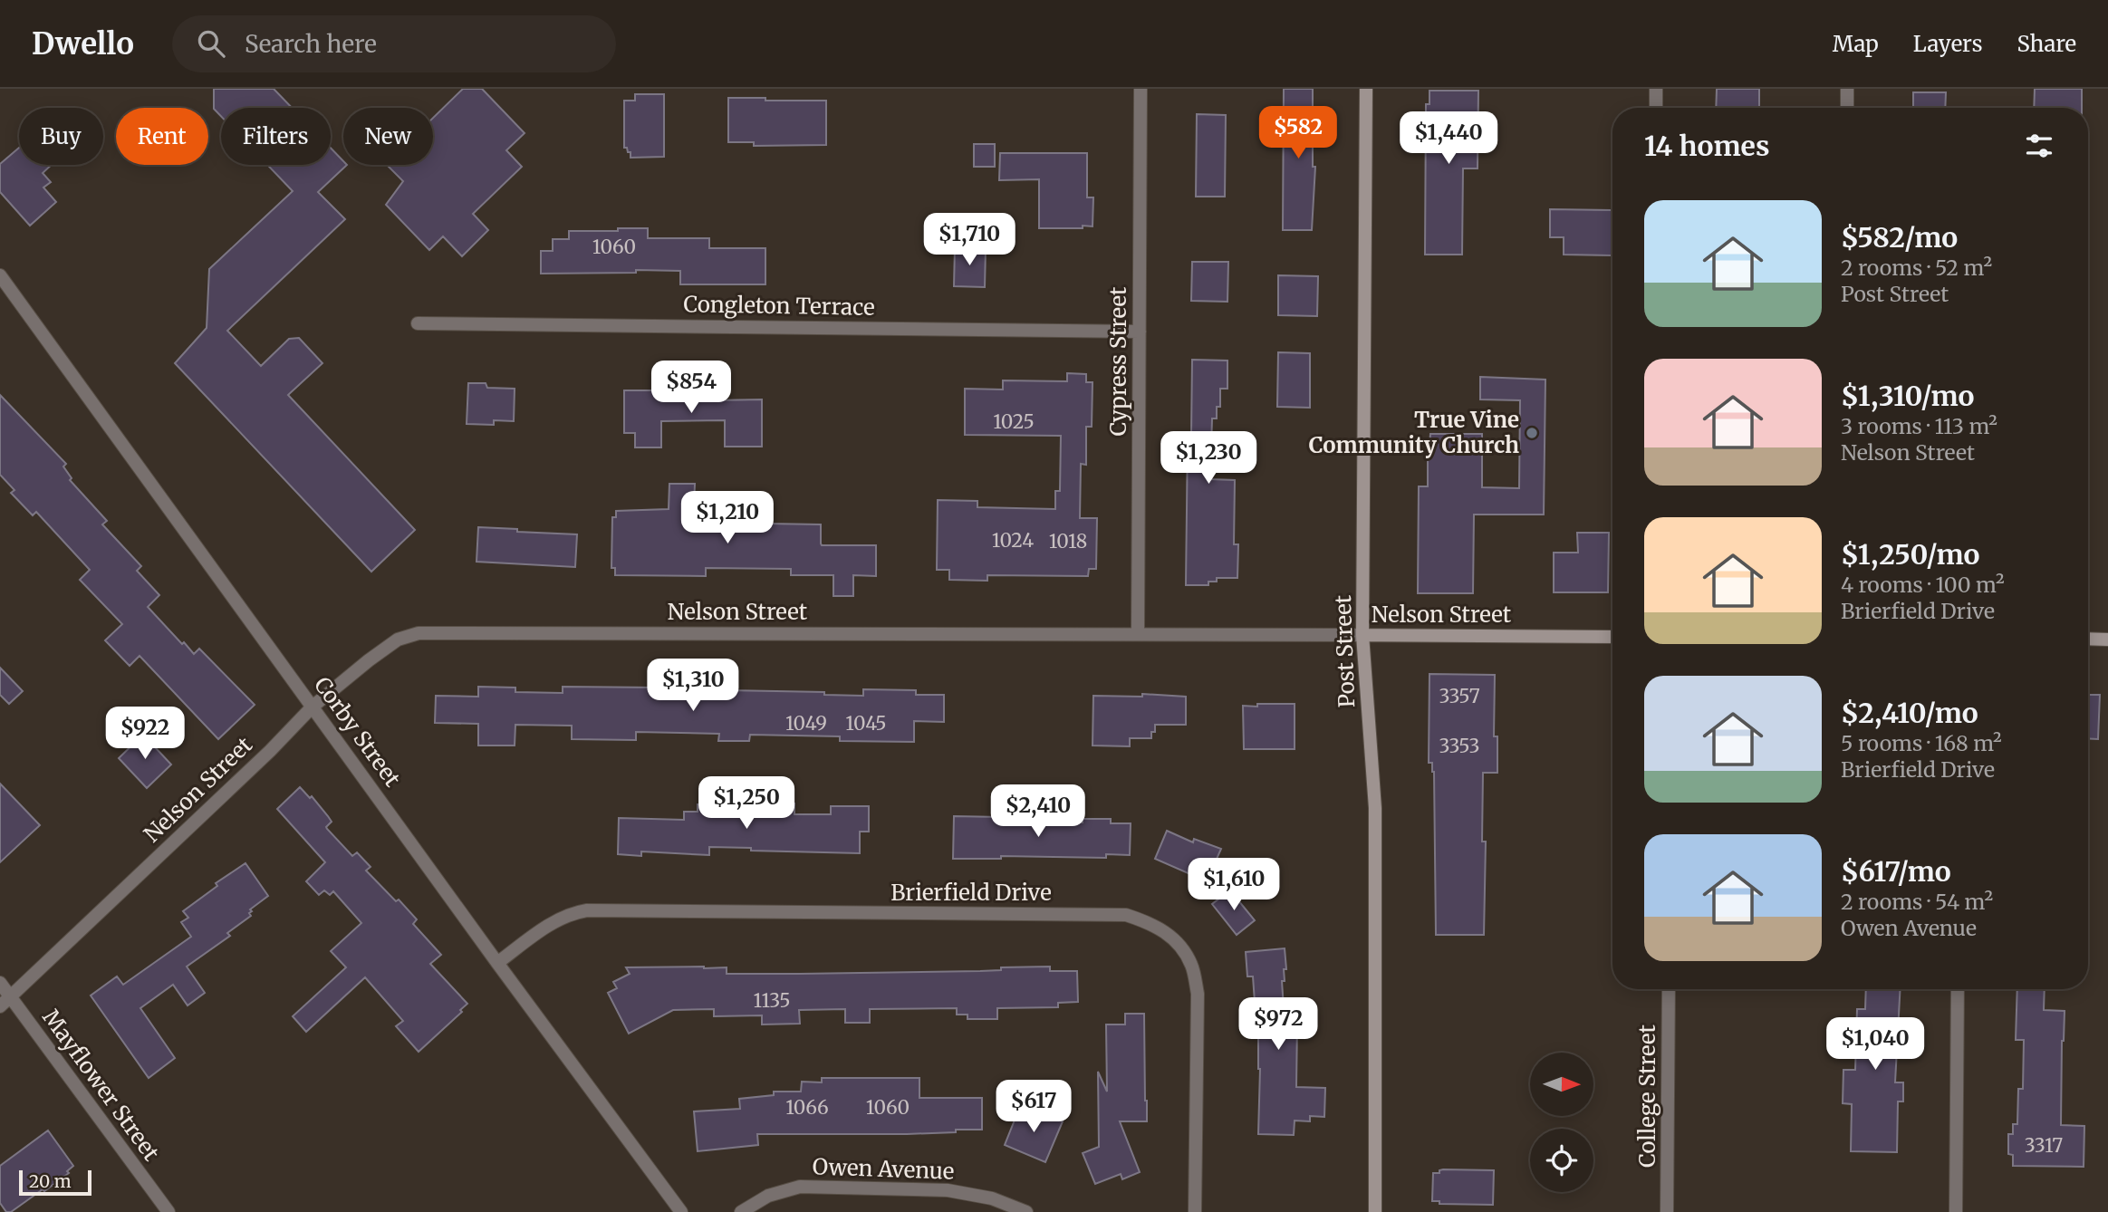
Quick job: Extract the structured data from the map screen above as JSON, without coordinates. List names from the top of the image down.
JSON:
{
  "streets": {
    "main road": ["Nelson Street", "Post Street"],
    "street": [
      "Congleton Terrace",
      "Cypress Street",
      "Corby Street",
      "Brierfield Drive",
      "Mayflower Street",
      "College Street",
      "Owen Avenue"
    ]
  },
  "crossings": [
    ["Congleton Terrace", "Cypress Street"],
    ["Cypress Street", "Nelson Street"],
    ["Nelson Street", "Post Street"],
    ["Nelson Street", "Corby Street"],
    ["Nelson Street", "Mayflower Street"],
    ["Corby Street", "Brierfield Drive"]
  ],
  "places": ["True Vine Community Church"],
  "house_numbers": [
    "1060",
    "1025",
    "1024",
    "1018",
    "3357",
    "1049",
    "1045",
    "3353",
    "1135",
    "1066",
    "1060",
    "3317"
  ],
  "scale_bar": "20 m",
  "north": "right",
  "page": {
    "header": "Dwello",
    "search": "Search here",
    "nav": ["Map", "Layers", "Share"],
    "price": [
      "$582",
      "$1,440",
      "$1,710",
      "$854",
      "$1,230",
      "$1,210",
      "$1,310",
      "$922",
      "$1,250",
      "$2,410",
      "$1,610",
      "$972",
      "$1,040",
      "$617"
    ],
    "chip": [
      "Buy",
      "Rent",
      "Filters",
      "New"
    ],
    "heading": "14 homes",
    "list": [
      {
        "name": "$582/mo",
        "note": "2 rooms · 52 m² · Post Street"
      },
      {
        "name": "$1,310/mo",
        "note": "3 rooms · 113 m² · Nelson Street"
      },
      {
        "name": "$1,250/mo",
        "note": "4 rooms · 100 m² · Brierfield Drive"
      },
      {
        "name": "$2,410/mo",
        "note": "5 rooms · 168 m² · Brierfield Drive"
      },
      {
        "name": "$617/mo",
        "note": "2 rooms · 54 m² · Owen Avenue"
      }
    ],
    "scale": "20 m"
  }
}
